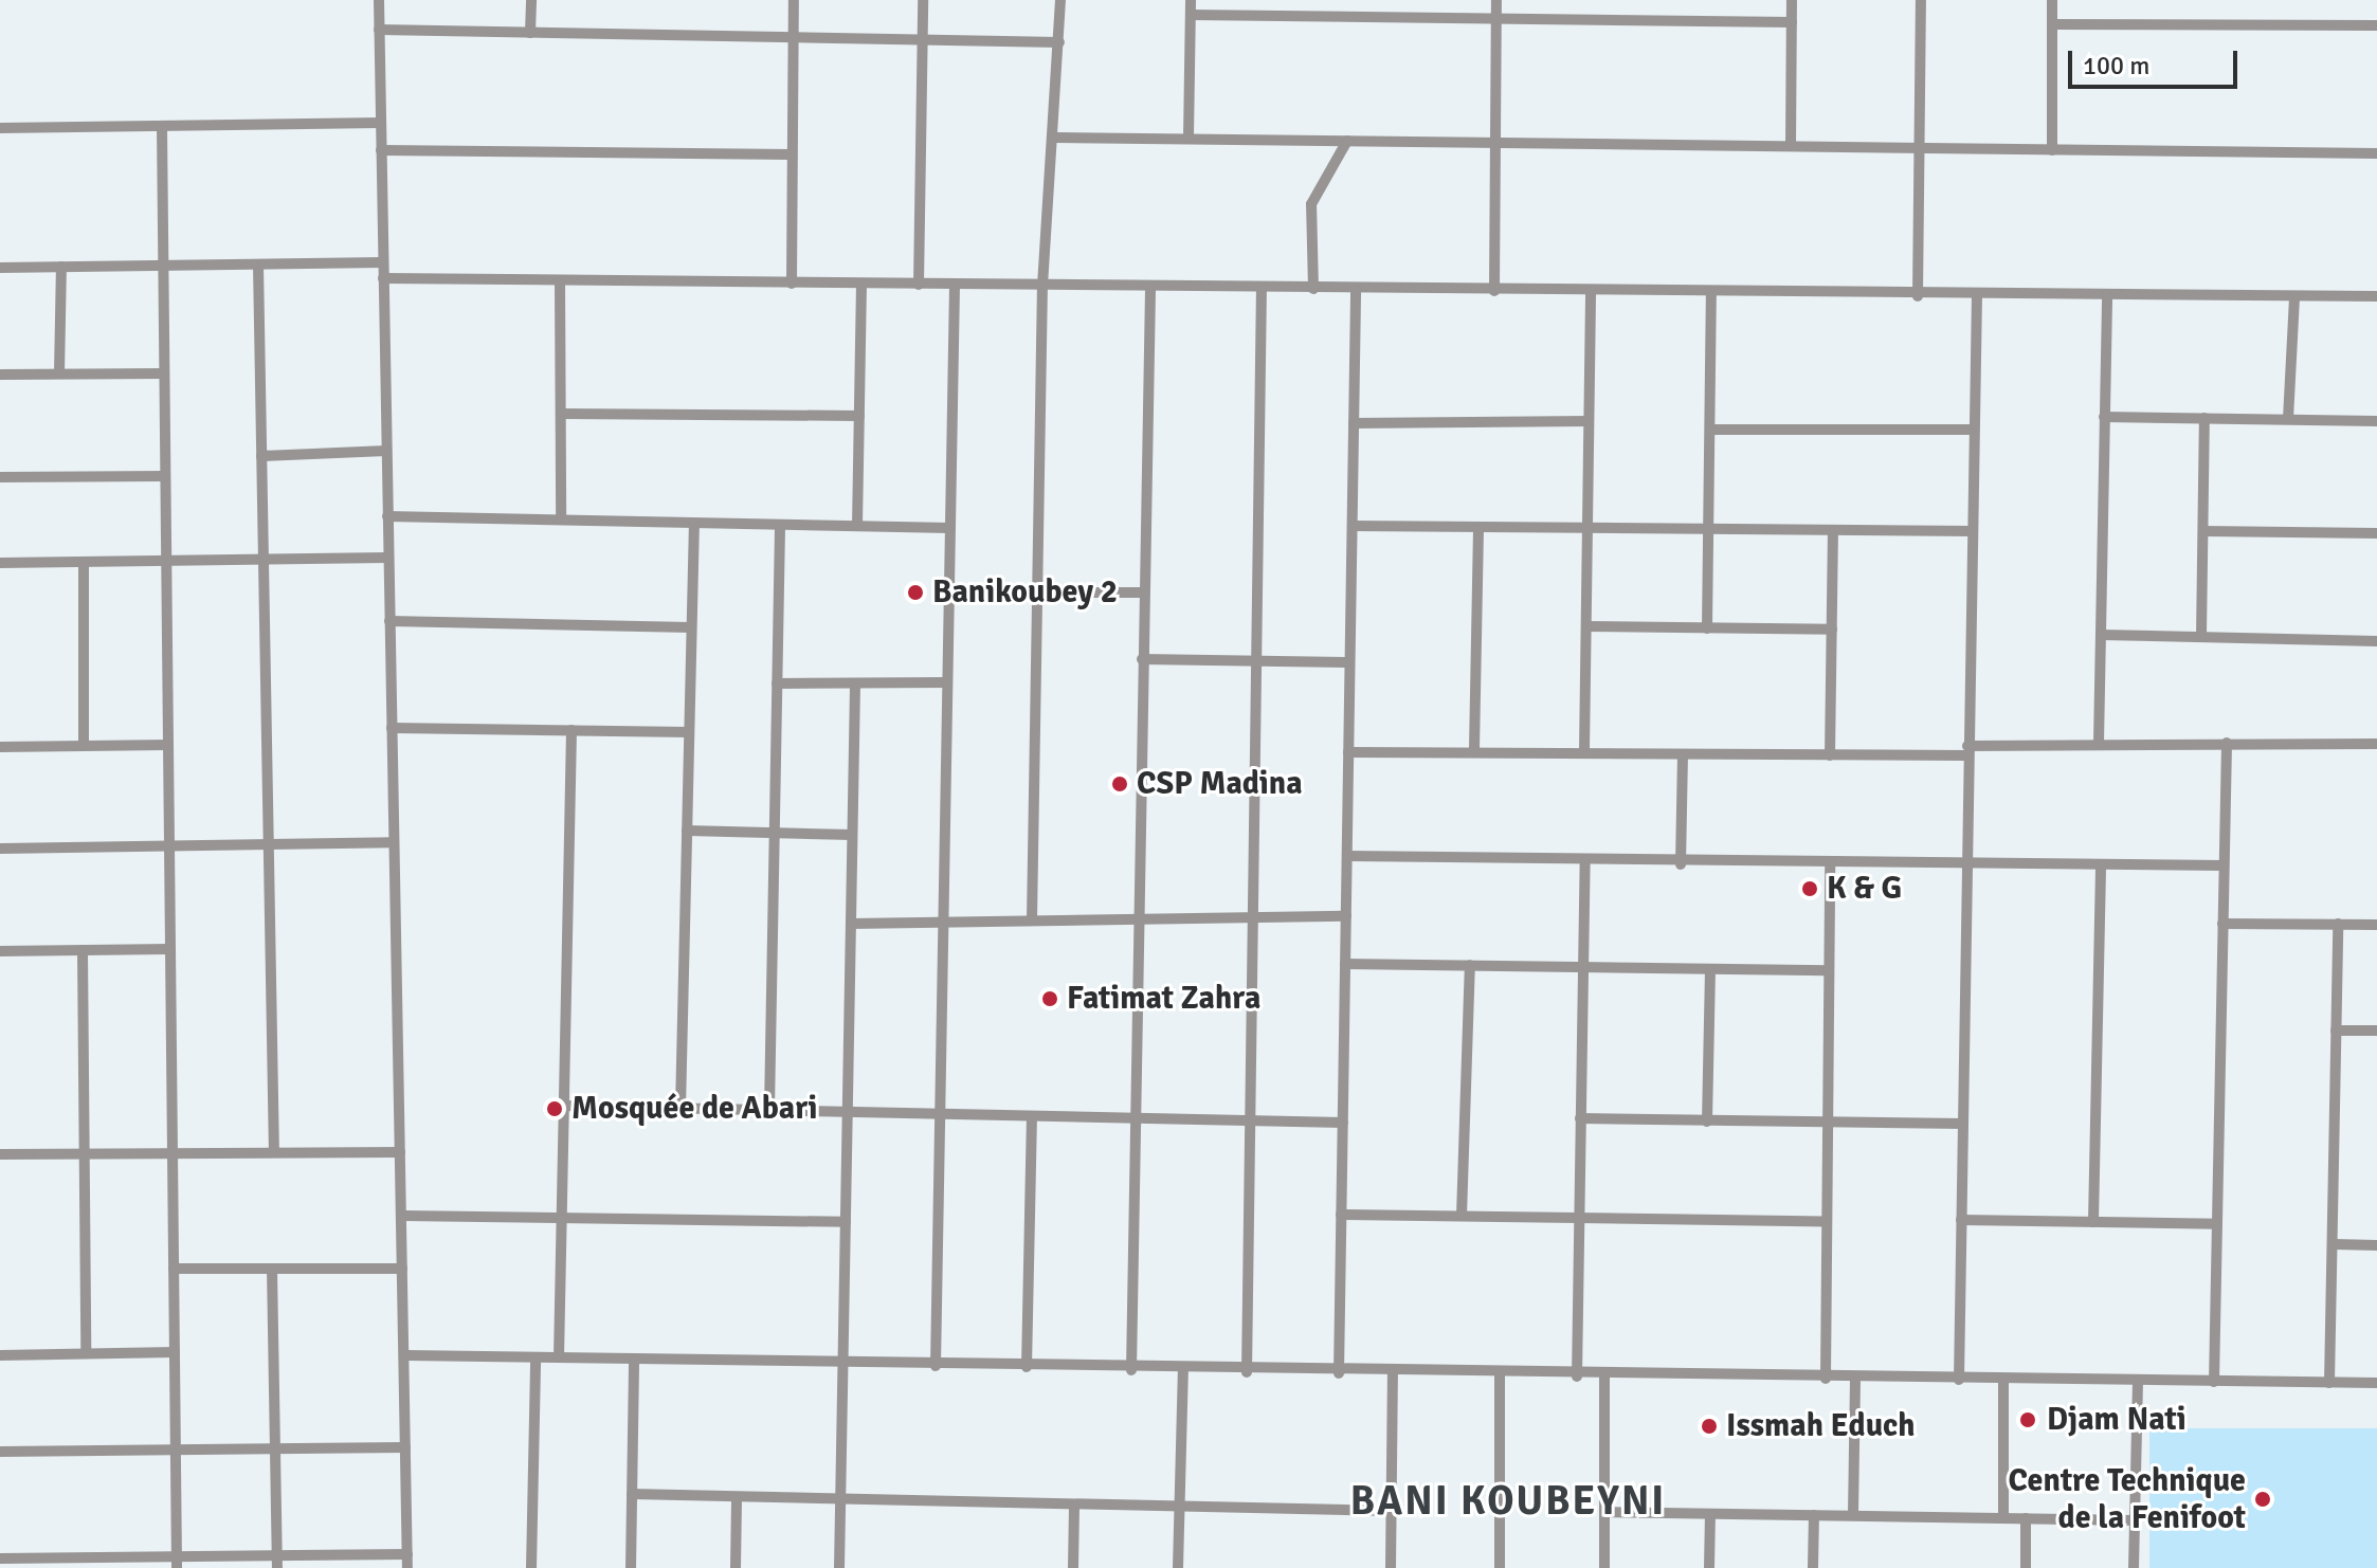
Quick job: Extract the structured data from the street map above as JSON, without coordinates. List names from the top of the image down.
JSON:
{
  "districts": ["BANI KOUBEYNI"],
  "places": [
    "Banikoubey 2",
    "CSP Madina",
    "K & G",
    "Fatimat Zahra",
    "Mosquée de Abari",
    "Djam Nati",
    "Issmah Educh",
    "Centre Technique de la Fenifoot"
  ],
  "scale_bar": "100 m"
}
